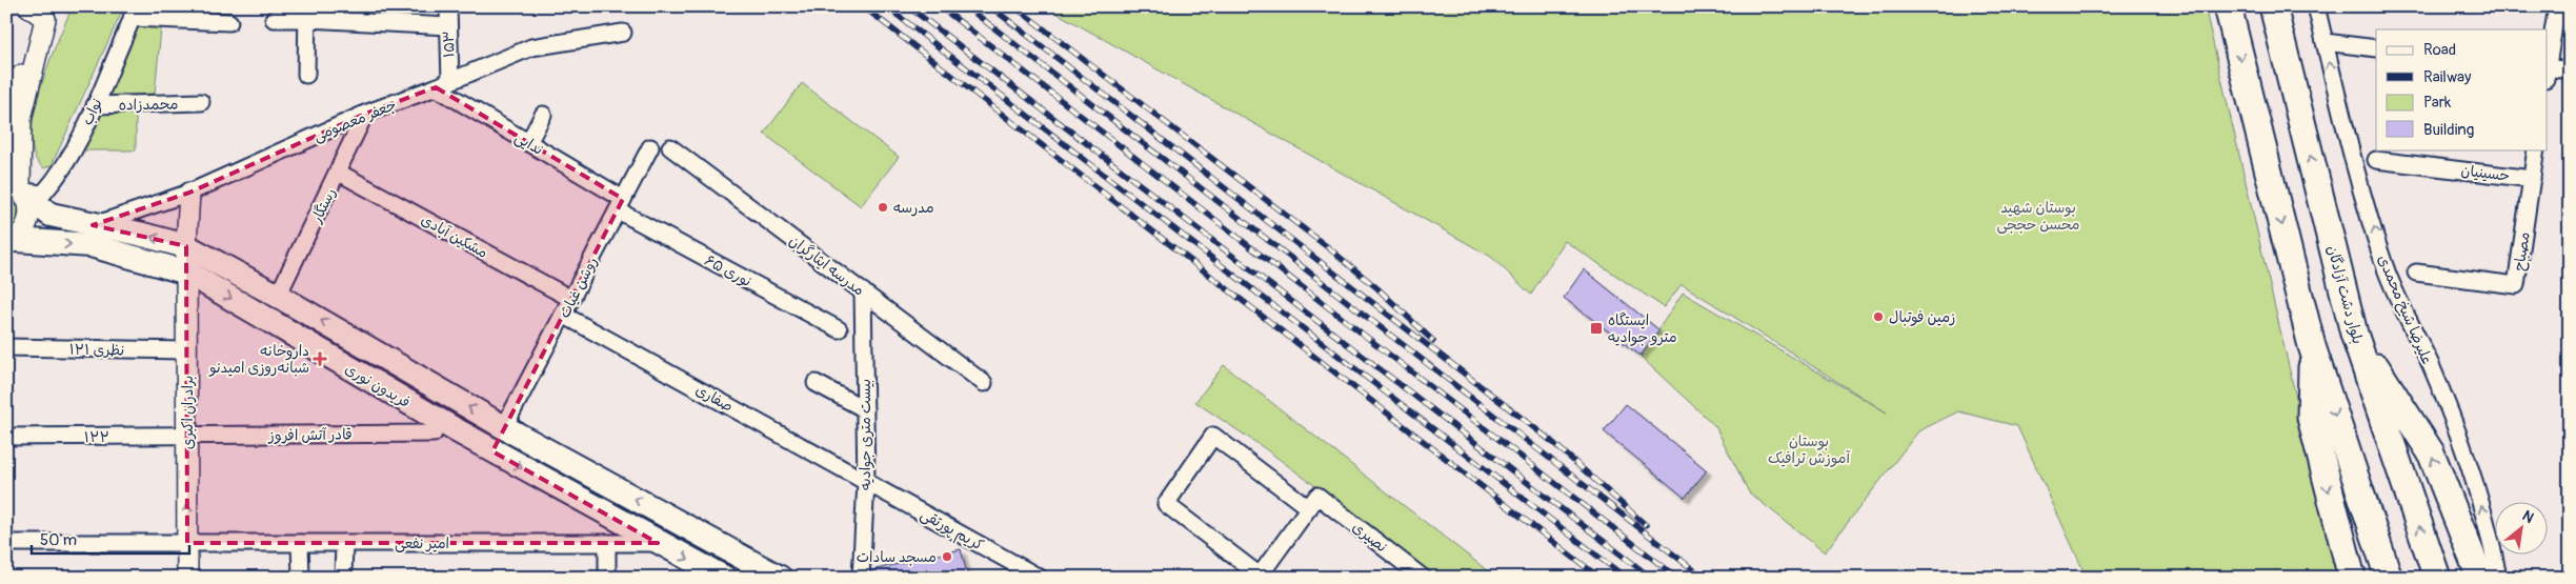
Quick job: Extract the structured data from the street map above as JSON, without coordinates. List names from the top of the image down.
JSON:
{
  "streets": {
    "main road": ["بلوار دشت آزادگان", "فریدون نوری"],
    "street": [
      "۱۵۳",
      "محمدزاده",
      "نواب",
      "جعفر معصومی",
      "ندایی",
      "حسینیان",
      "رستگار",
      "مشکین آبادی",
      "مصباح",
      "مدرسه ایثارگران",
      "نوری ۶۵",
      "روشن غیاث",
      "علیرضا شیخ محمدی",
      "نظری ۱۲۱",
      "صفاری",
      "برادران اکبری",
      "قادر آتش افروز",
      "بیست متری جوادیه",
      "۱۲۲",
      "کریم پورتقی",
      "نصیری",
      "امیر نفعی"
    ]
  },
  "crossings": [
    ["۱۵۳", "جعفر معصومی"],
    ["۱۵۳", "ندایی"],
    ["محمدزاده", "نواب"],
    ["نواب", "فریدون نوری"],
    ["جعفر معصومی", "ندایی"],
    ["جعفر معصومی", "رستگار"],
    ["جعفر معصومی", "فریدون نوری"],
    ["جعفر معصومی", "برادران اکبری"],
    ["ندایی", "نوری ۶۵"],
    ["ندایی", "روشن غیاث"],
    ["حسینیان", "مصباح"],
    ["رستگار", "مشکین آبادی"],
    ["رستگار", "فریدون نوری"],
    ["مشکین آبادی", "روشن غیاث"],
    ["مدرسه ایثارگران", "بیست متری جوادیه"],
    ["نوری ۶۵", "روشن غیاث"],
    ["روشن غیاث", "فریدون نوری"],
    ["روشن غیاث", "صفاری"],
    ["نظری ۱۲۱", "برادران اکبری"],
    ["فریدون نوری", "برادران اکبری"],
    ["فریدون نوری", "امیر نفعی"],
    ["صفاری", "بیست متری جوادیه"],
    ["صفاری", "کریم پورتقی"],
    ["برادران اکبری", "قادر آتش افروز"],
    ["برادران اکبری", "۱۲۲"],
    ["برادران اکبری", "امیر نفعی"],
    ["قادر آتش افروز", "۱۲۲"],
    ["بیست متری جوادیه", "کریم پورتقی"]
  ],
  "one_way": ["علیرضا شیخ محمدی"],
  "parks": ["بوستان شهید محسن حججی", "بوستان آموزش ترافیک"],
  "places": {
    "other": ["مدرسه", "زمین فوتبال", "مسجد سادات"],
    "transit": ["ایستگاه مترو جوادیه"],
    "health": ["داروخانه شبانه‌روزی امیدنو"]
  },
  "legend": [
    "Road",
    "Railway",
    "Park",
    "Building"
  ],
  "scale_bar": "50 m",
  "north": "top right"
}
